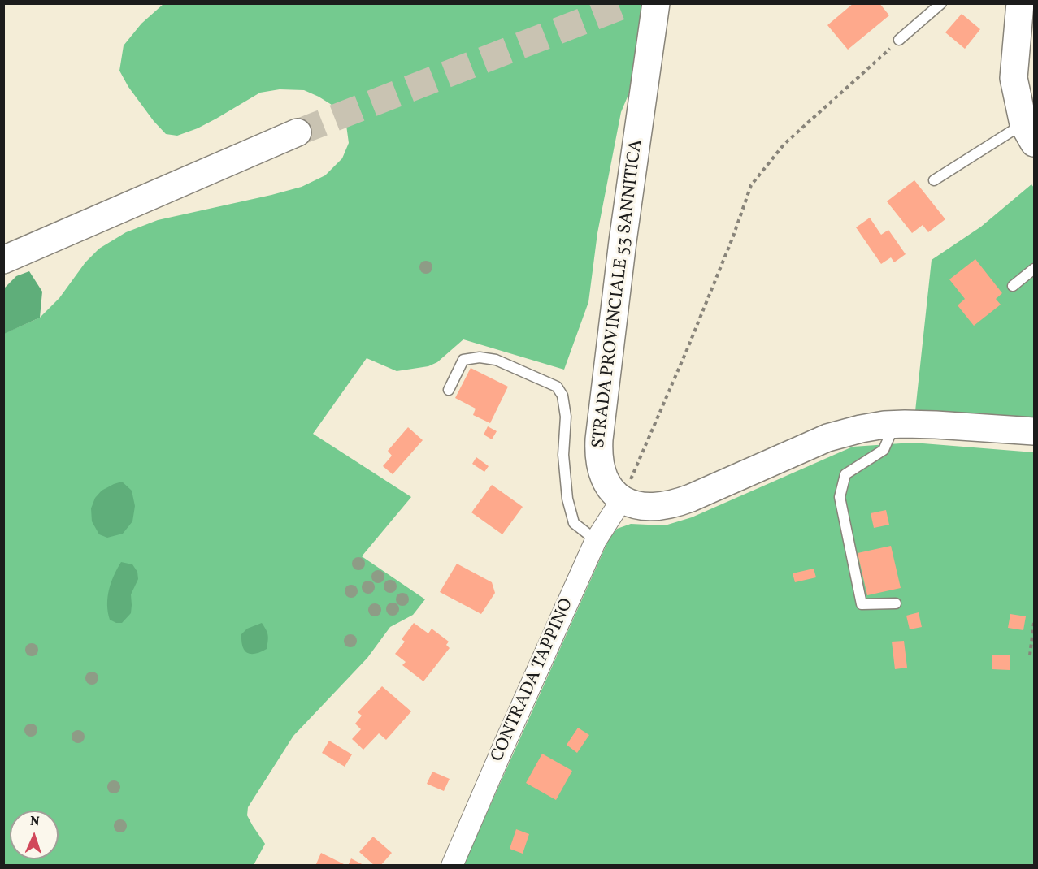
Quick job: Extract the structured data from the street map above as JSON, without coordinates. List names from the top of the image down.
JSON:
{
  "streets": {
    "street": ["STRADA PROVINCIALE 53 SANNITICA", "CONTRADA TAPPINO"]
  },
  "crossings": [
    ["STRADA PROVINCIALE 53 SANNITICA", "CONTRADA TAPPINO"]
  ],
  "north": "top"
}
